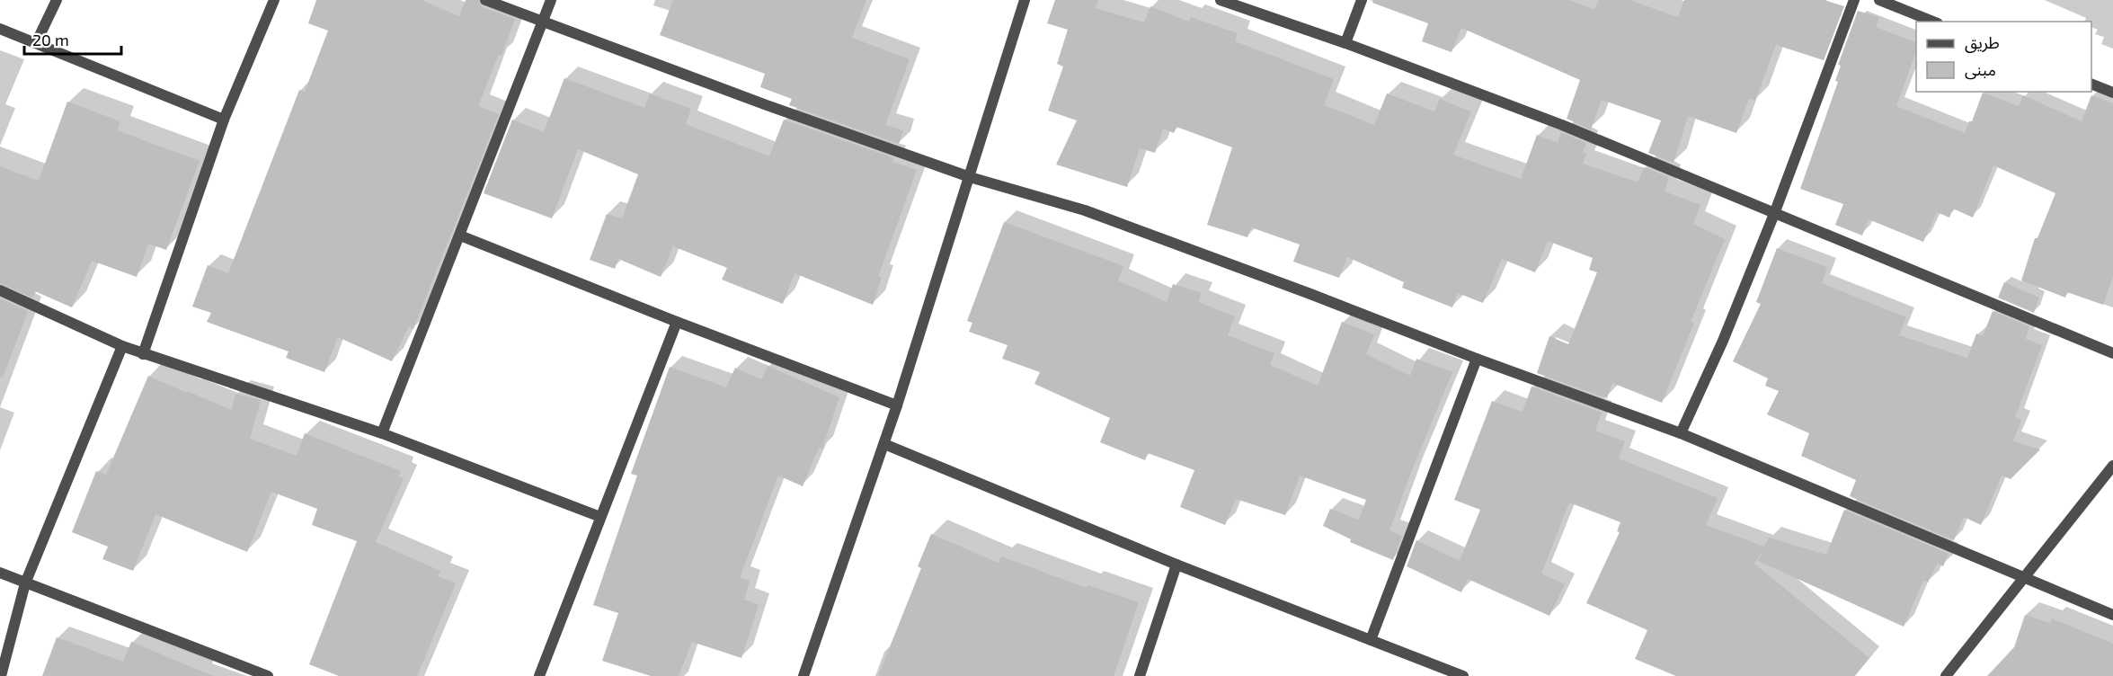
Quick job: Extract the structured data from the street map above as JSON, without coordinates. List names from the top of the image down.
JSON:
{
  "legend": ["طريق", "مبنى"],
  "scale_bar": "20 m"
}
